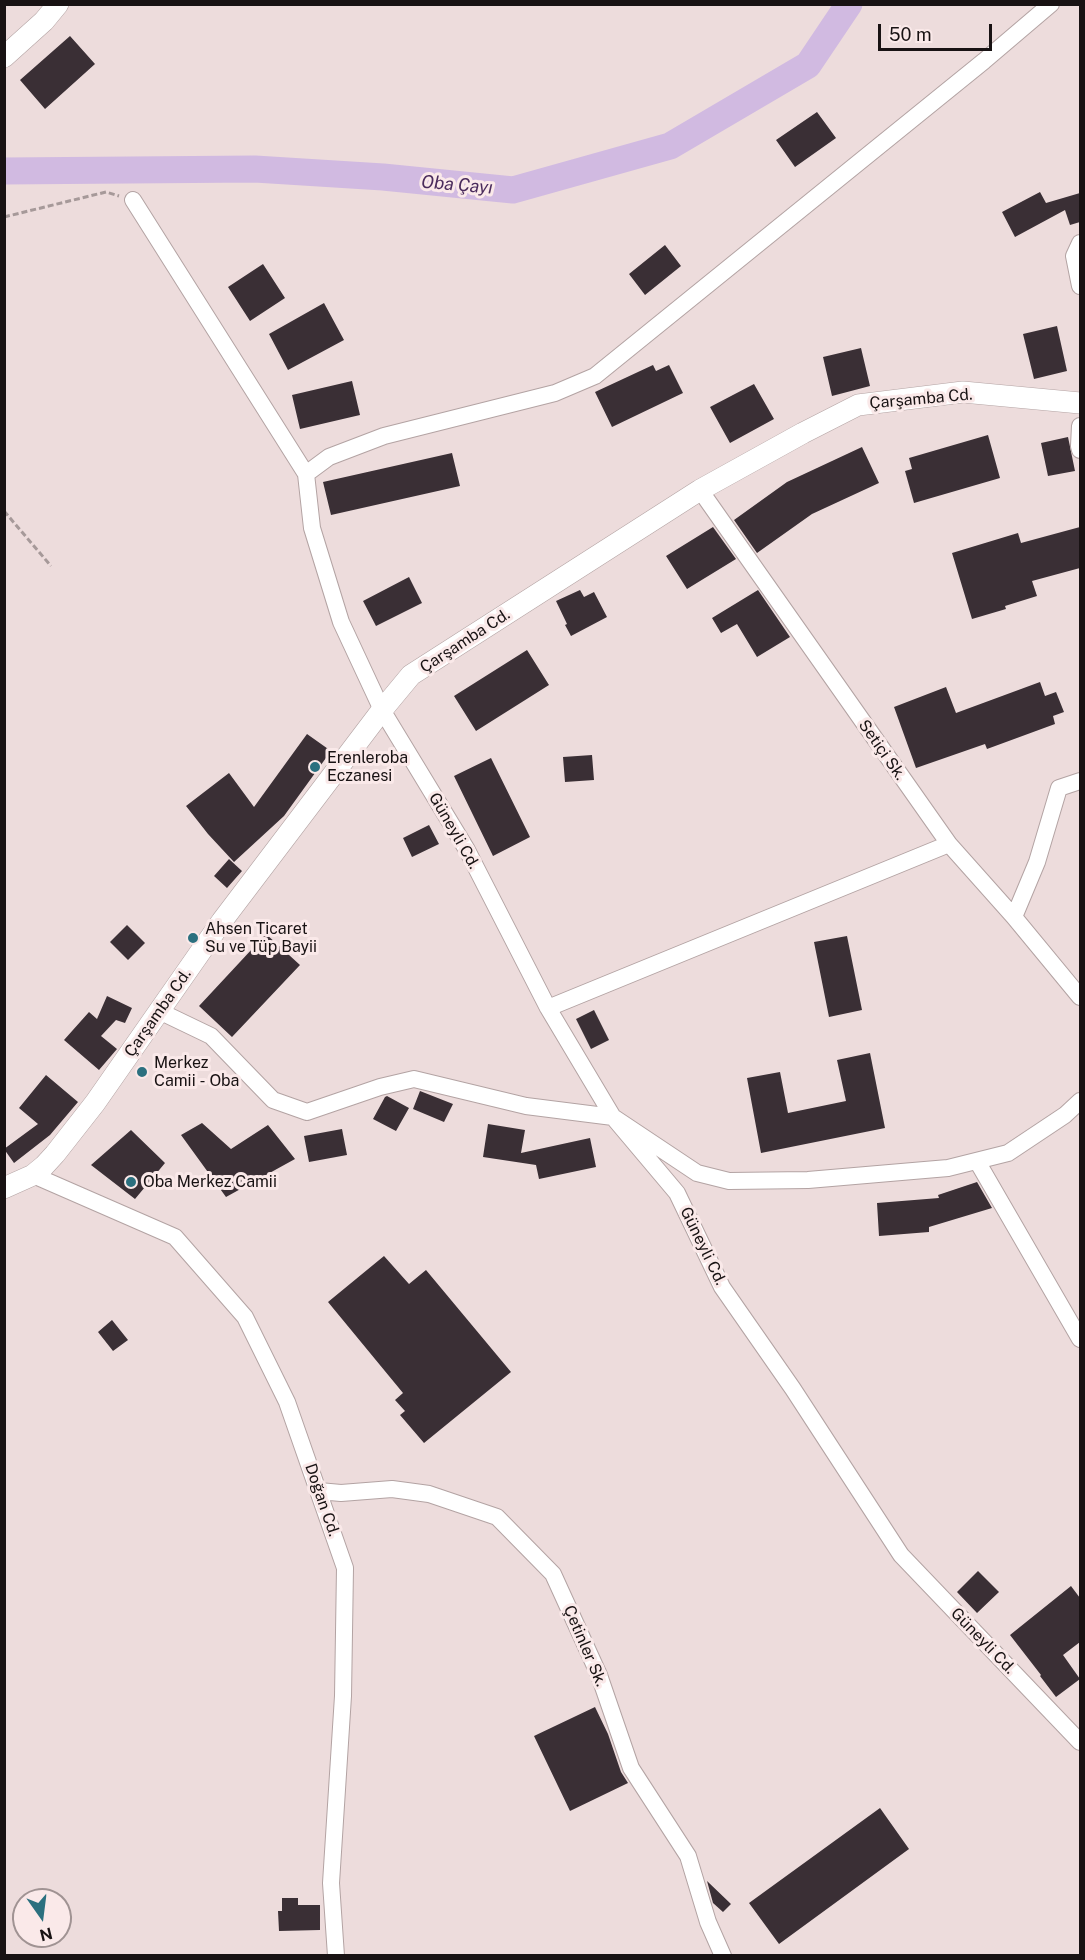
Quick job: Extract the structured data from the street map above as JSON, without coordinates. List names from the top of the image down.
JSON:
{
  "streets": {
    "street": [
      "Çarşamba Cd.",
      "Setiçi Sk.",
      "Güneyli Cd.",
      "Doğan Cd.",
      "Çetinler Sk."
    ]
  },
  "crossings": [
    ["Çarşamba Cd.", "Setiçi Sk."],
    ["Çarşamba Cd.", "Güneyli Cd."],
    ["Çarşamba Cd.", "Doğan Cd."],
    ["Doğan Cd.", "Çetinler Sk."]
  ],
  "water": ["Oba Çayı"],
  "places": [
    "Erenleroba Eczanesi",
    "Ahsen Ticaret Su ve Tüp Bayii",
    "Merkez Camii - Oba",
    "Oba Merkez Camii"
  ],
  "scale_bar": "50 m",
  "north": "bottom"
}
